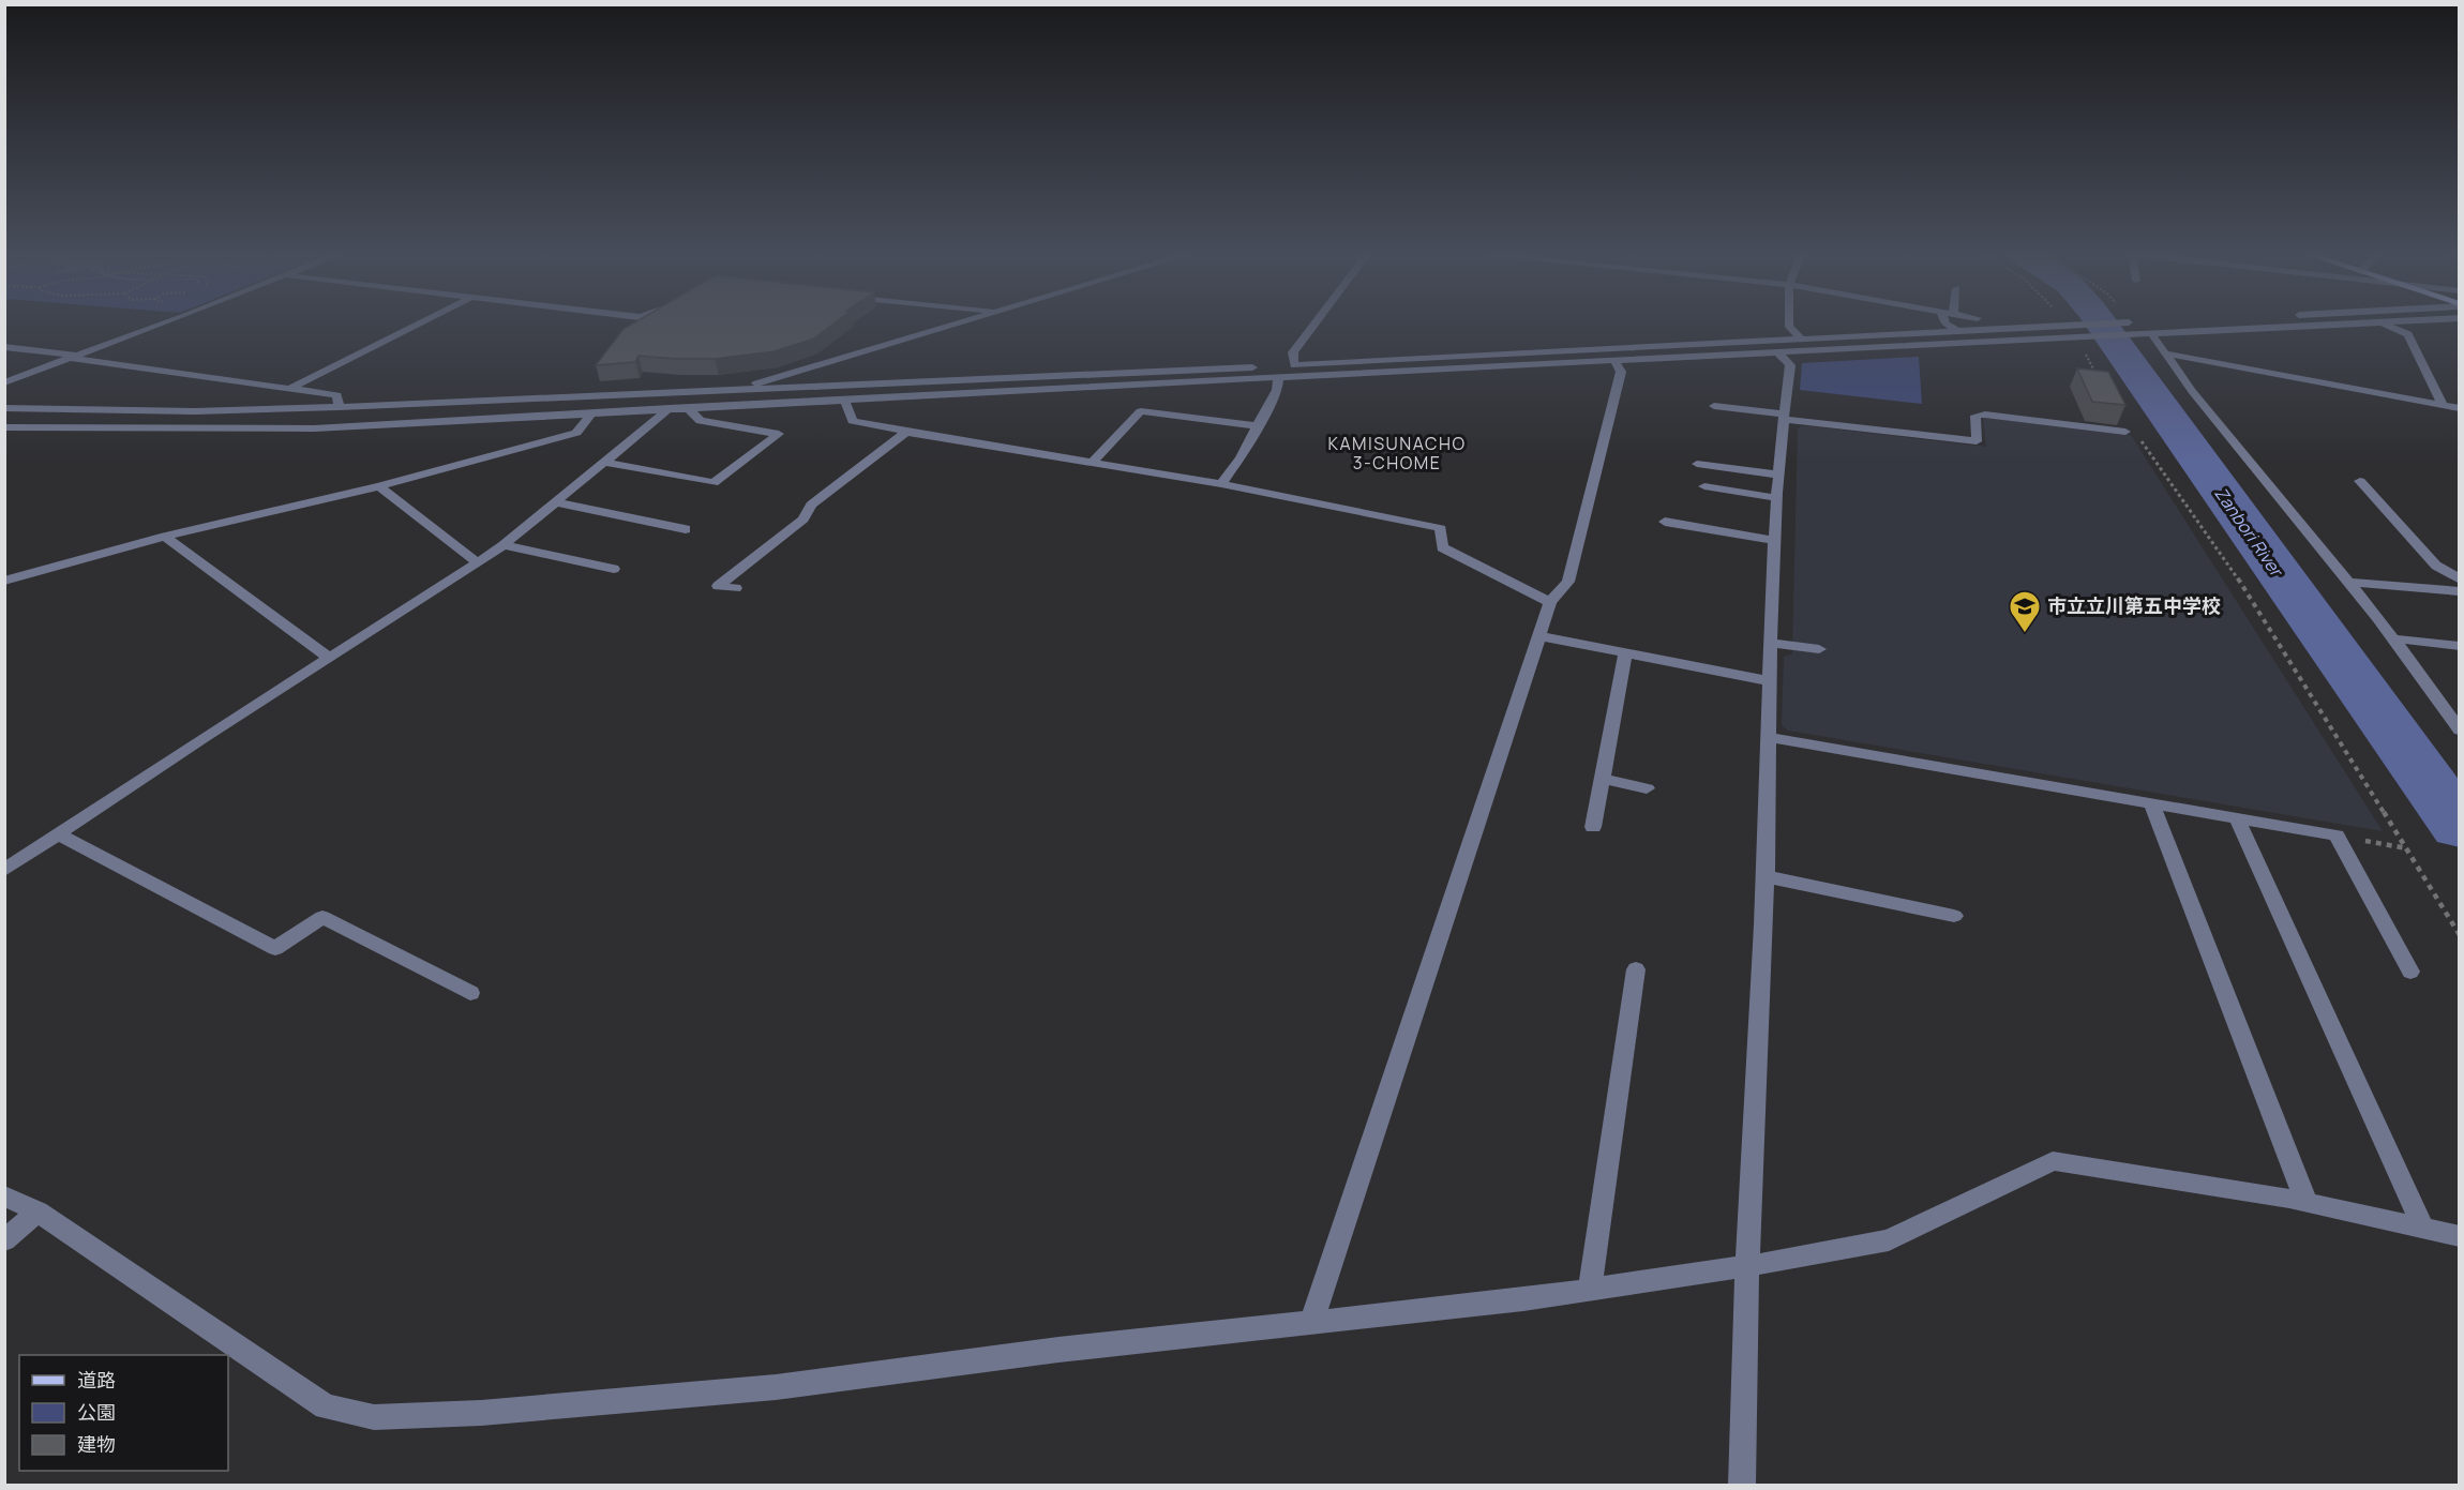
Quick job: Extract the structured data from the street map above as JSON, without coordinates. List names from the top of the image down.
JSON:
{
  "districts": ["KAMISUNACHO 3-CHOME"],
  "water": ["Zanbori River"],
  "places": {
    "school or university": ["市立立川第五中学校"]
  },
  "legend": ["道路", "公園", "建物"]
}
